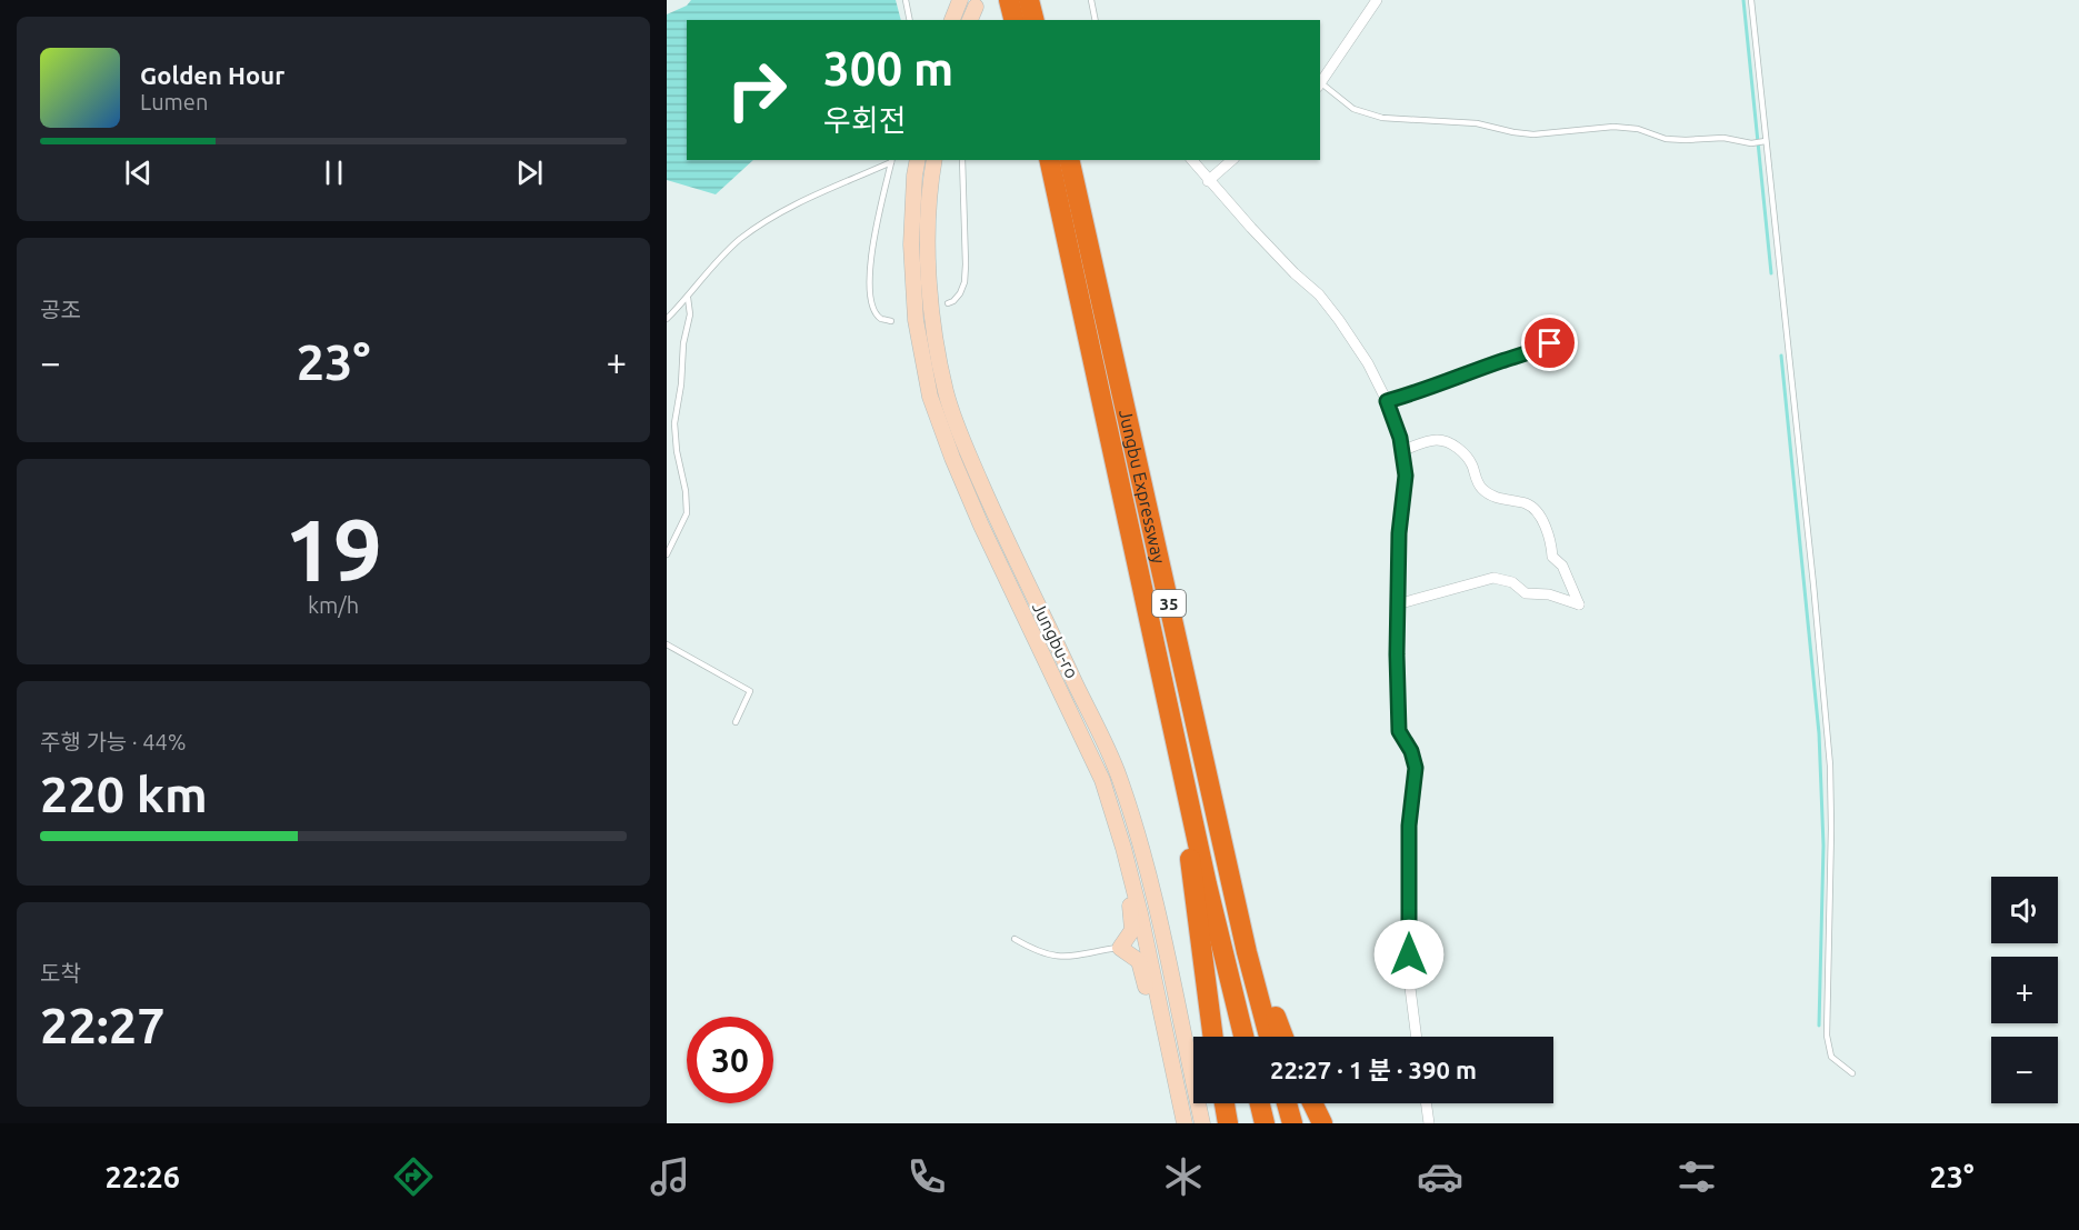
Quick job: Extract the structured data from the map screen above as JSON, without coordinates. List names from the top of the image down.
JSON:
{
  "streets": {
    "highway": ["Jungbu Expressway", "35"],
    "main road": ["Jungbu-ro"]
  },
  "page": {
    "turn": ["300 m", "우회전"],
    "song": ["Golden Hour", "Lumen"],
    "tile": [
      "공조",
      ["19", "km/h"],
      ["주행 가능 · 44%", "220 km"],
      ["도착", "22:27"]
    ],
    "heat": ["−", "23°", "+"],
    "map_buttons": ["+", "−"],
    "limit": "30",
    "trip": "22:27 · 1 분 · 390 m",
    "tabs": ["22:26", "23°"]
  }
}
